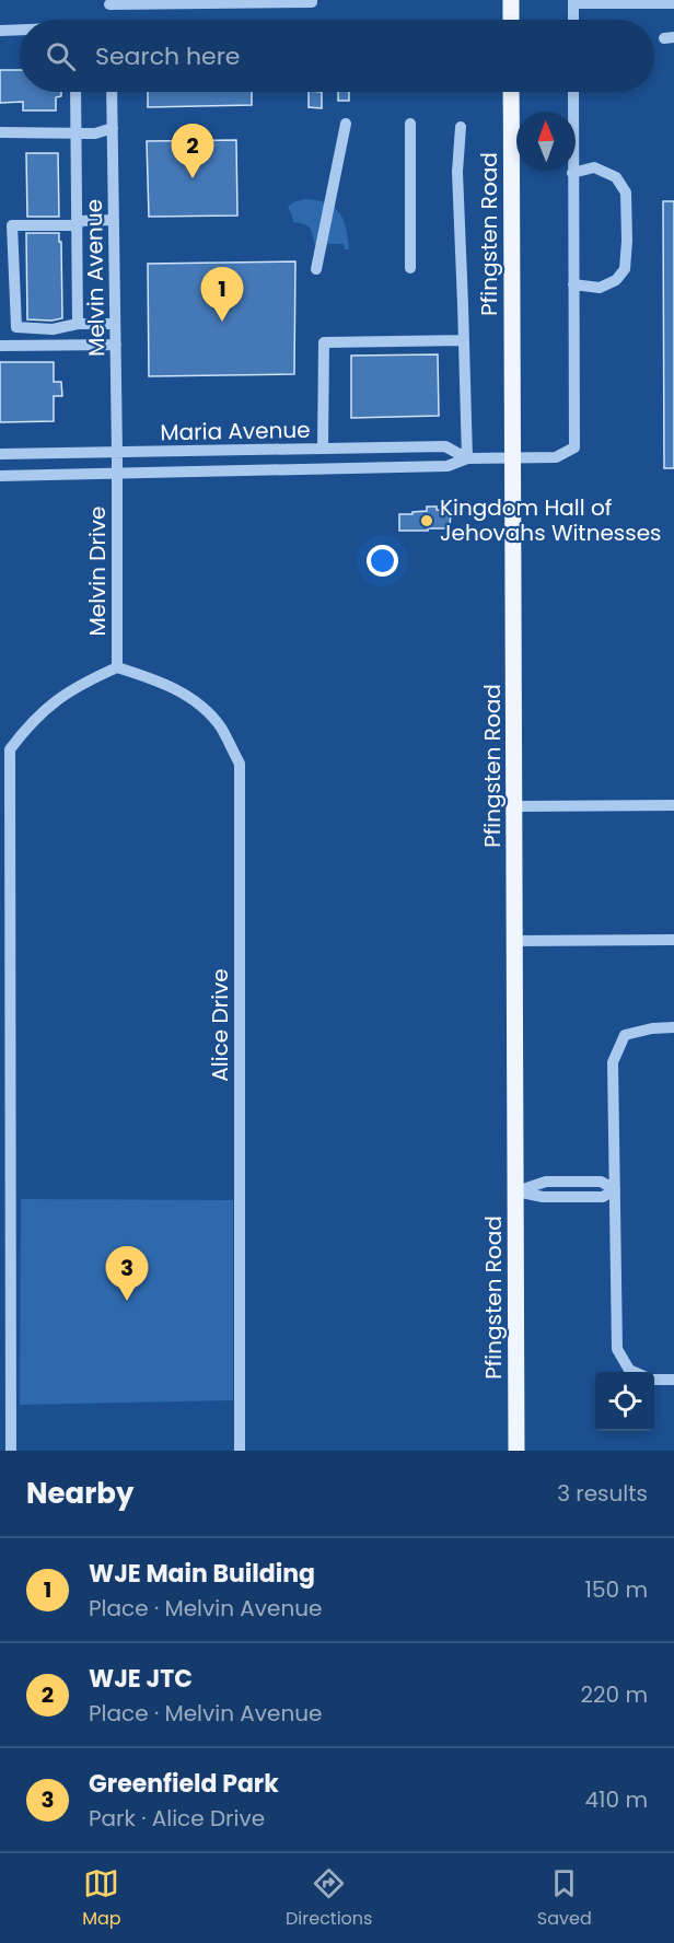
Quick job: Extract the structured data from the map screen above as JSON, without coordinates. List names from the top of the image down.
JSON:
{
  "streets": {
    "main road": ["Pfingsten Road"],
    "street": [
      "Melvin Avenue",
      "Maria Avenue",
      "Melvin Drive",
      "Alice Drive"
    ]
  },
  "crossings": [
    ["Pfingsten Road", "Maria Avenue"],
    ["Melvin Avenue", "Maria Avenue"],
    ["Melvin Avenue", "Melvin Drive"],
    ["Maria Avenue", "Melvin Drive"],
    ["Melvin Drive", "Alice Drive"]
  ],
  "places": ["Kingdom Hall of Jehovahs Witnesses"],
  "north": "top",
  "page": {
    "search": "Search here",
    "pins": ["2", "1", "3"],
    "heading": ["Nearby", "3 results"],
    "list": [
      {
        "mark": "1",
        "name": "WJE Main Building",
        "note": "Place · Melvin Avenue",
        "value": "150 m"
      },
      {
        "mark": "2",
        "name": "WJE JTC",
        "note": "Place · Melvin Avenue",
        "value": "220 m"
      },
      {
        "mark": "3",
        "name": "Greenfield Park",
        "note": "Park · Alice Drive",
        "value": "410 m"
      }
    ],
    "nav": ["Map", "Directions", "Saved"]
  }
}
